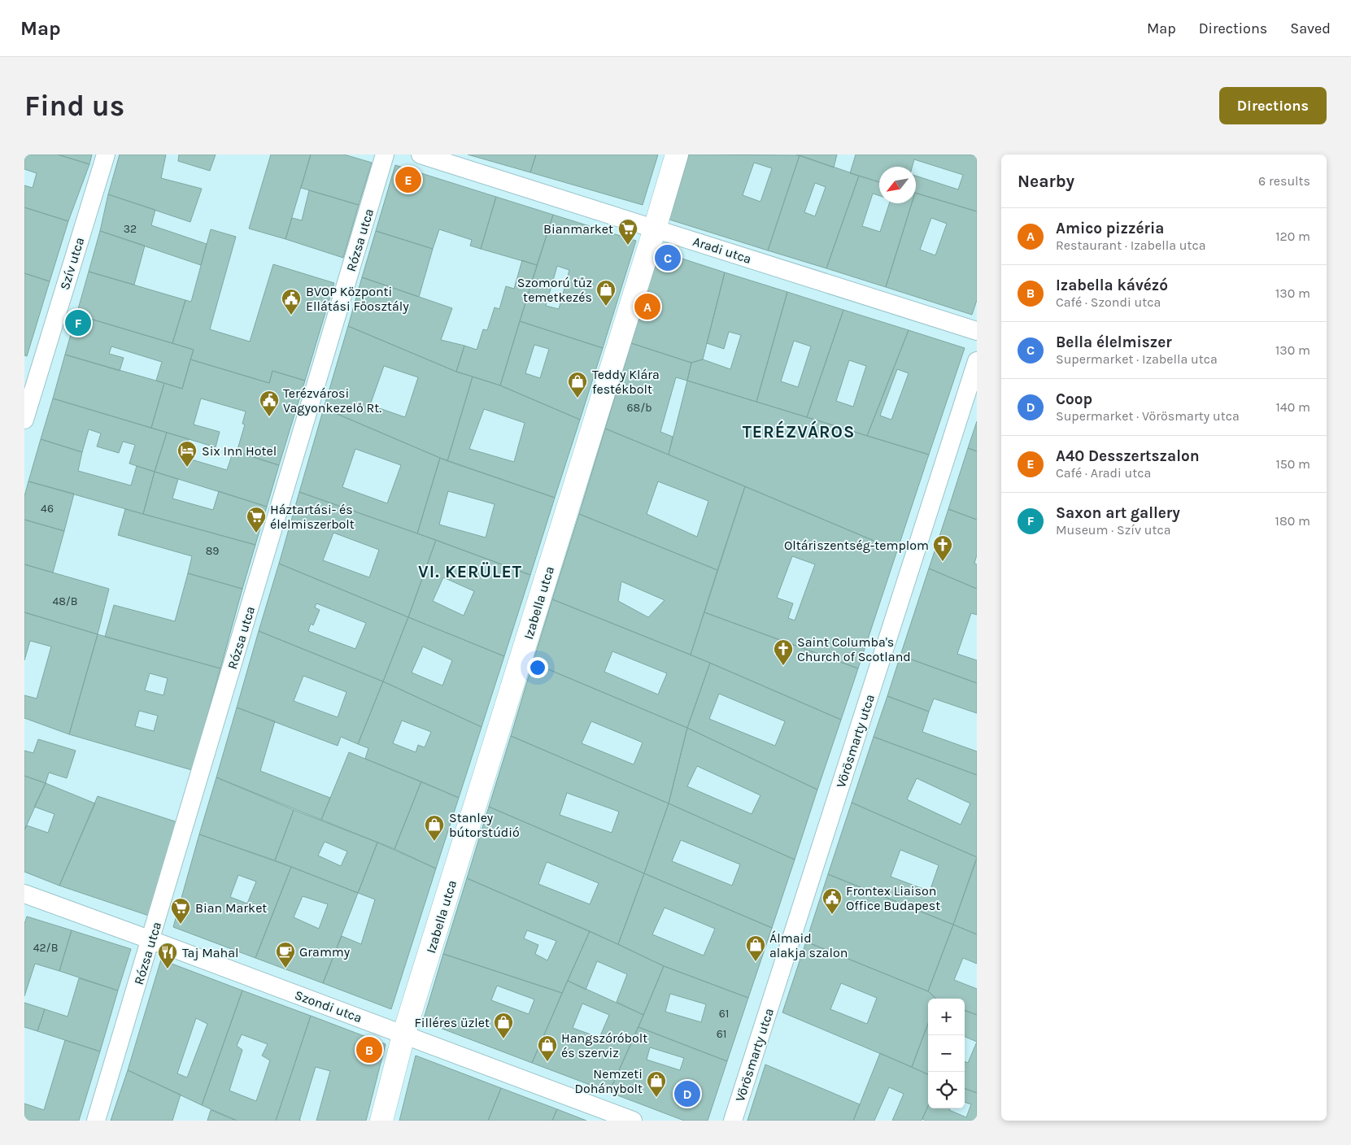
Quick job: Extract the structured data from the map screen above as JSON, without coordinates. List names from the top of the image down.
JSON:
{
  "streets": {
    "street": [
      "Rózsa utca",
      "Aradi utca",
      "Szív utca",
      "Izabella utca",
      "Vörösmarty utca",
      "Szondi utca"
    ]
  },
  "crossings": [
    ["Rózsa utca", "Szondi utca"],
    ["Aradi utca", "Izabella utca"],
    ["Izabella utca", "Szondi utca"]
  ],
  "districts": ["TERÉZVÁROS", "VI. KERÜLET"],
  "places": {
    "supermarket": ["Bianmarket", "Háztartási- és élelmiszerbolt", "Bian Market"],
    "shop": [
      "Szomorú tűz temetkezés",
      "Teddy Klára festékbolt",
      "Stanley bútorstúdió",
      "Álmaid alakja szalon",
      "Filléres üzlet",
      "Hangszóróbolt és szerviz",
      "Nemzeti Dohánybolt"
    ],
    "public building": ["BVOP Központi Ellátási Főosztály", "Terézvárosi Vagyonkezelő Rt.", "Frontex Liaison Office Budapest"],
    "hotel": ["Six Inn Hotel"],
    "church": ["Oltáriszentség-templom", "Saint Columba's Church of Scotland"],
    "cafe": ["Grammy"],
    "restaurant": ["Taj Mahal"]
  },
  "house_numbers": [
    "32",
    "68/b",
    "46",
    "89",
    "48/B",
    "42/B",
    "61",
    "61"
  ],
  "north": "bottom left",
  "page": {
    "header": "Map",
    "nav": ["Map", "Directions", "Saved"],
    "buttons": "Directions",
    "title": "Find us",
    "heading": ["Nearby", "6 results"],
    "pins": [
      "E",
      "C",
      "A",
      "F",
      "B",
      "D"
    ],
    "list": [
      {
        "mark": "A",
        "name": "Amico pizzéria",
        "note": "Restaurant · Izabella utca",
        "value": "120 m"
      },
      {
        "mark": "B",
        "name": "Izabella kávézó",
        "note": "Café · Szondi utca",
        "value": "130 m"
      },
      {
        "mark": "C",
        "name": "Bella élelmiszer",
        "note": "Supermarket · Izabella utca",
        "value": "130 m"
      },
      {
        "mark": "D",
        "name": "Coop",
        "note": "Supermarket · Vörösmarty utca",
        "value": "140 m"
      },
      {
        "mark": "E",
        "name": "A40 Desszertszalon",
        "note": "Café · Aradi utca",
        "value": "150 m"
      },
      {
        "mark": "F",
        "name": "Saxon art gallery",
        "note": "Museum · Szív utca",
        "value": "180 m"
      }
    ],
    "map_buttons": ["+", "−"]
  }
}
